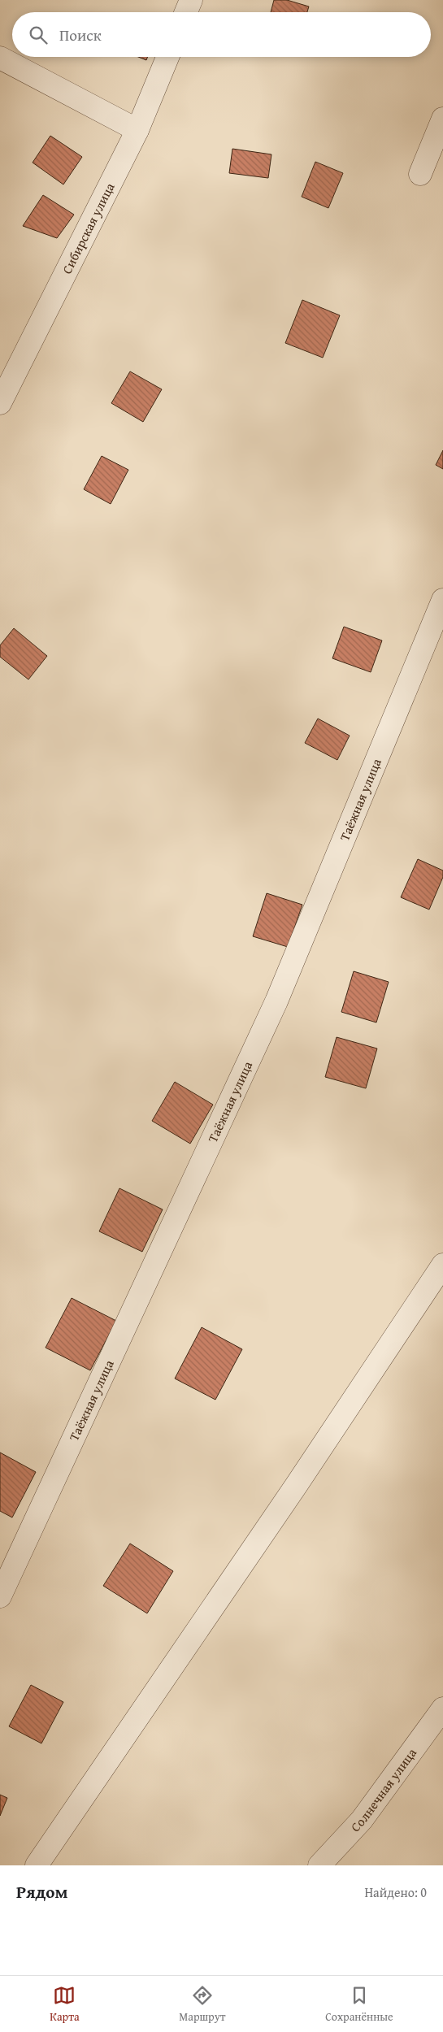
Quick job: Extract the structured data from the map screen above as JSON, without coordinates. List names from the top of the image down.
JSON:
{
  "streets": {
    "street": ["Сибирская улица", "Таёжная улица", "Солнечная улица"]
  },
  "page": {
    "search": "Поиск",
    "heading": ["Рядом", "Найдено: 0"],
    "nav": ["Карта", "Маршрут", "Сохранённые"]
  }
}
